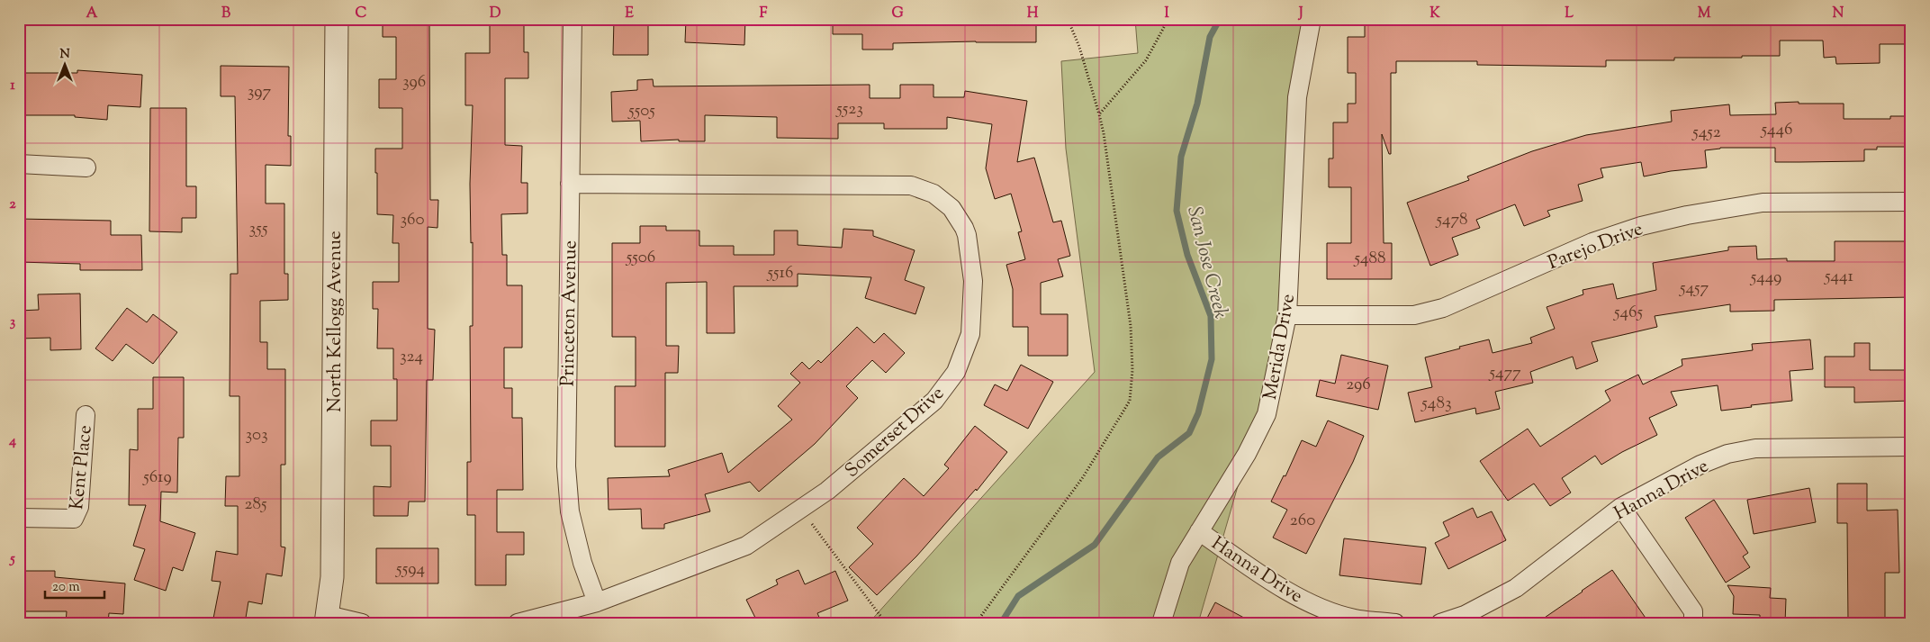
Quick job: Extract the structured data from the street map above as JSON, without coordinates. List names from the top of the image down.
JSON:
{
  "streets": {
    "street": [
      "Parejo Drive",
      "Princeton Avenue",
      "North Kellogg Avenue",
      "Merida Drive",
      "Somerset Drive",
      "Kent Place",
      "Hanna Drive"
    ]
  },
  "crossings": [
    ["Parejo Drive", "Merida Drive"],
    ["Princeton Avenue", "Somerset Drive"],
    ["Merida Drive", "Hanna Drive"]
  ],
  "water": ["San Jose Creek"],
  "house_numbers": [
    "396",
    "397",
    "5523",
    "5505",
    "5446",
    "5452",
    "360",
    "5478",
    "355",
    "5506",
    "5488",
    "5516",
    "5441",
    "5449",
    "5457",
    "5465",
    "324",
    "5477",
    "296",
    "5483",
    "303",
    "5619",
    "285",
    "260",
    "5594"
  ],
  "scale_bar": "20 m",
  "north": "top",
  "grid": {
    "columns": [
      "A",
      "B",
      "C",
      "D",
      "E",
      "F",
      "G",
      "H",
      "I",
      "J",
      "K",
      "L",
      "M",
      "N"
    ],
    "rows": [
      "1",
      "2",
      "3",
      "4",
      "5"
    ]
  }
}
